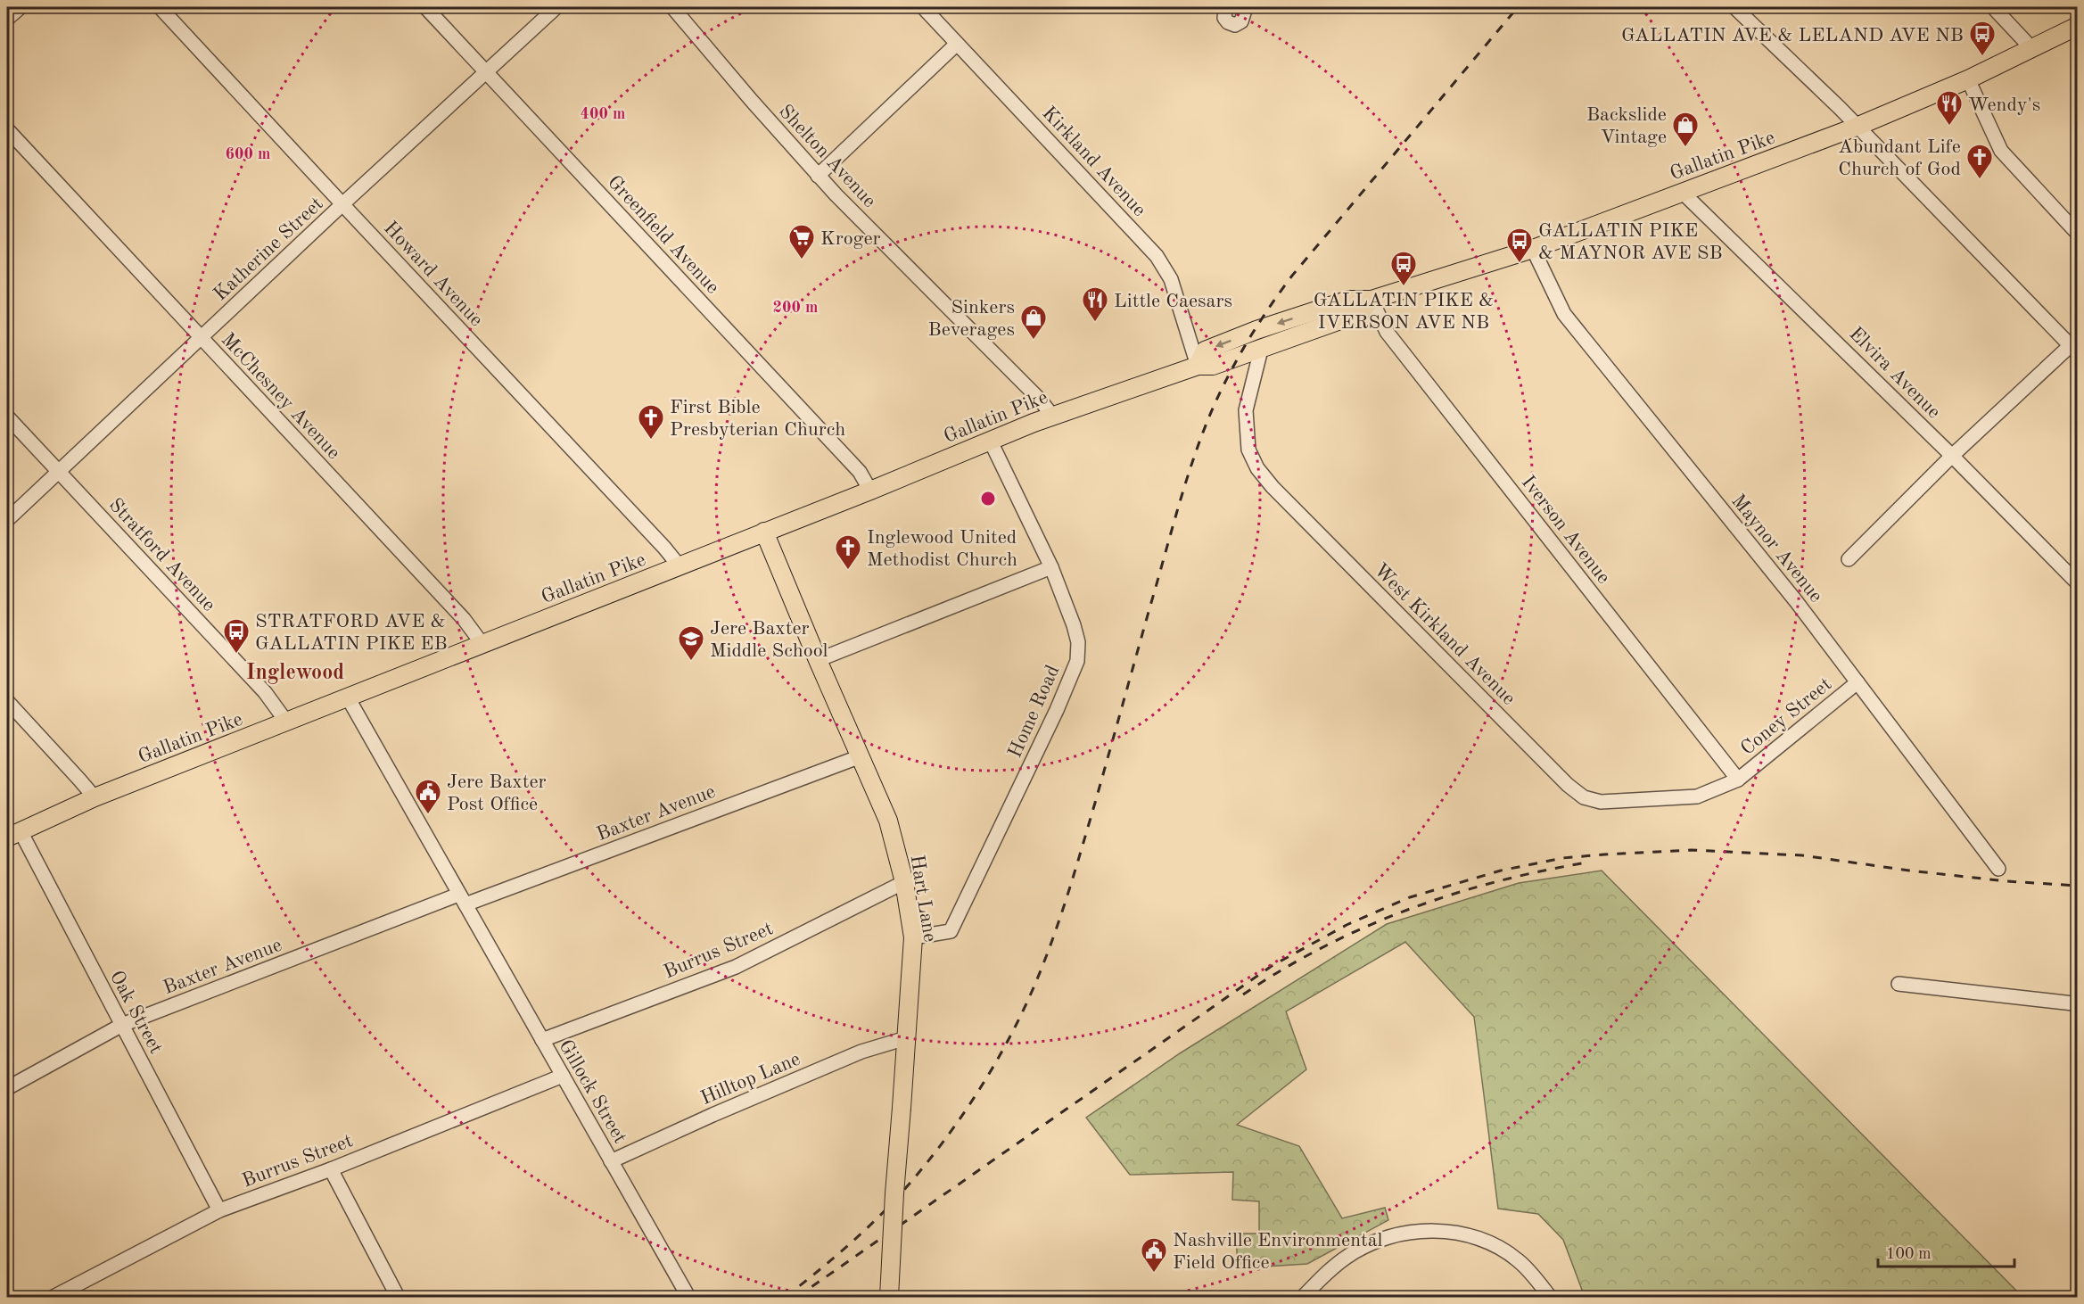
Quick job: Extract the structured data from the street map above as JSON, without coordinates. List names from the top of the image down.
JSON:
{
  "streets": {
    "main road": ["Gallatin Pike", "Hart Lane"],
    "street": [
      "Shelton Avenue",
      "Kirkland Avenue",
      "Greenfield Avenue",
      "Katherine Street",
      "Howard Avenue",
      "Elvira Avenue",
      "McChesney Avenue",
      "Iverson Avenue",
      "Maynor Avenue",
      "Stratford Avenue",
      "West Kirkland Avenue",
      "Home Road",
      "Coney Street",
      "Baxter Avenue",
      "Burrus Street",
      "Oak Street",
      "Hilltop Lane",
      "Gillock Street"
    ]
  },
  "crossings": [
    ["Gallatin Pike", "Shelton Avenue"],
    ["Gallatin Pike", "Kirkland Avenue"],
    ["Gallatin Pike", "Greenfield Avenue"],
    ["Gallatin Pike", "Howard Avenue"],
    ["Gallatin Pike", "Elvira Avenue"],
    ["Gallatin Pike", "McChesney Avenue"],
    ["Gallatin Pike", "Iverson Avenue"],
    ["Gallatin Pike", "Maynor Avenue"],
    ["Gallatin Pike", "Stratford Avenue"],
    ["Gallatin Pike", "West Kirkland Avenue"],
    ["Gallatin Pike", "Home Road"],
    ["Gallatin Pike", "Hart Lane"],
    ["Gallatin Pike", "Oak Street"],
    ["Gallatin Pike", "Gillock Street"],
    ["Greenfield Avenue", "Katherine Street"],
    ["Katherine Street", "Howard Avenue"],
    ["Katherine Street", "McChesney Avenue"],
    ["Katherine Street", "Stratford Avenue"],
    ["Iverson Avenue", "West Kirkland Avenue"],
    ["Iverson Avenue", "Coney Street"],
    ["Maynor Avenue", "Coney Street"],
    ["West Kirkland Avenue", "Coney Street"],
    ["Home Road", "Hart Lane"],
    ["Baxter Avenue", "Hart Lane"],
    ["Baxter Avenue", "Oak Street"],
    ["Baxter Avenue", "Gillock Street"],
    ["Hart Lane", "Burrus Street"],
    ["Hart Lane", "Hilltop Lane"],
    ["Burrus Street", "Oak Street"],
    ["Burrus Street", "Gillock Street"],
    ["Hilltop Lane", "Gillock Street"]
  ],
  "districts": ["Inglewood"],
  "places": {
    "bus stop": [
      "GALLATIN AVE & LELAND AVE NB",
      "GALLATIN PIKE & MAYNOR AVE SB",
      "GALLATIN PIKE & IVERSON AVE NB",
      "STRATFORD AVE & GALLATIN PIKE EB"
    ],
    "restaurant": ["Wendy's", "Little Caesars"],
    "shop": ["Backslide Vintage", "Sinkers Beverages"],
    "church": ["Abundant Life Church of God", "First Bible Presbyterian Church", "Inglewood United Methodist Church"],
    "supermarket": ["Kroger"],
    "school or university": ["Jere Baxter Middle School"],
    "public building": ["Jere Baxter Post Office", "Nashville Environmental Field Office"]
  },
  "scale_bar": "100 m",
  "rings": ["400 m", "600 m", "200 m"]
}
